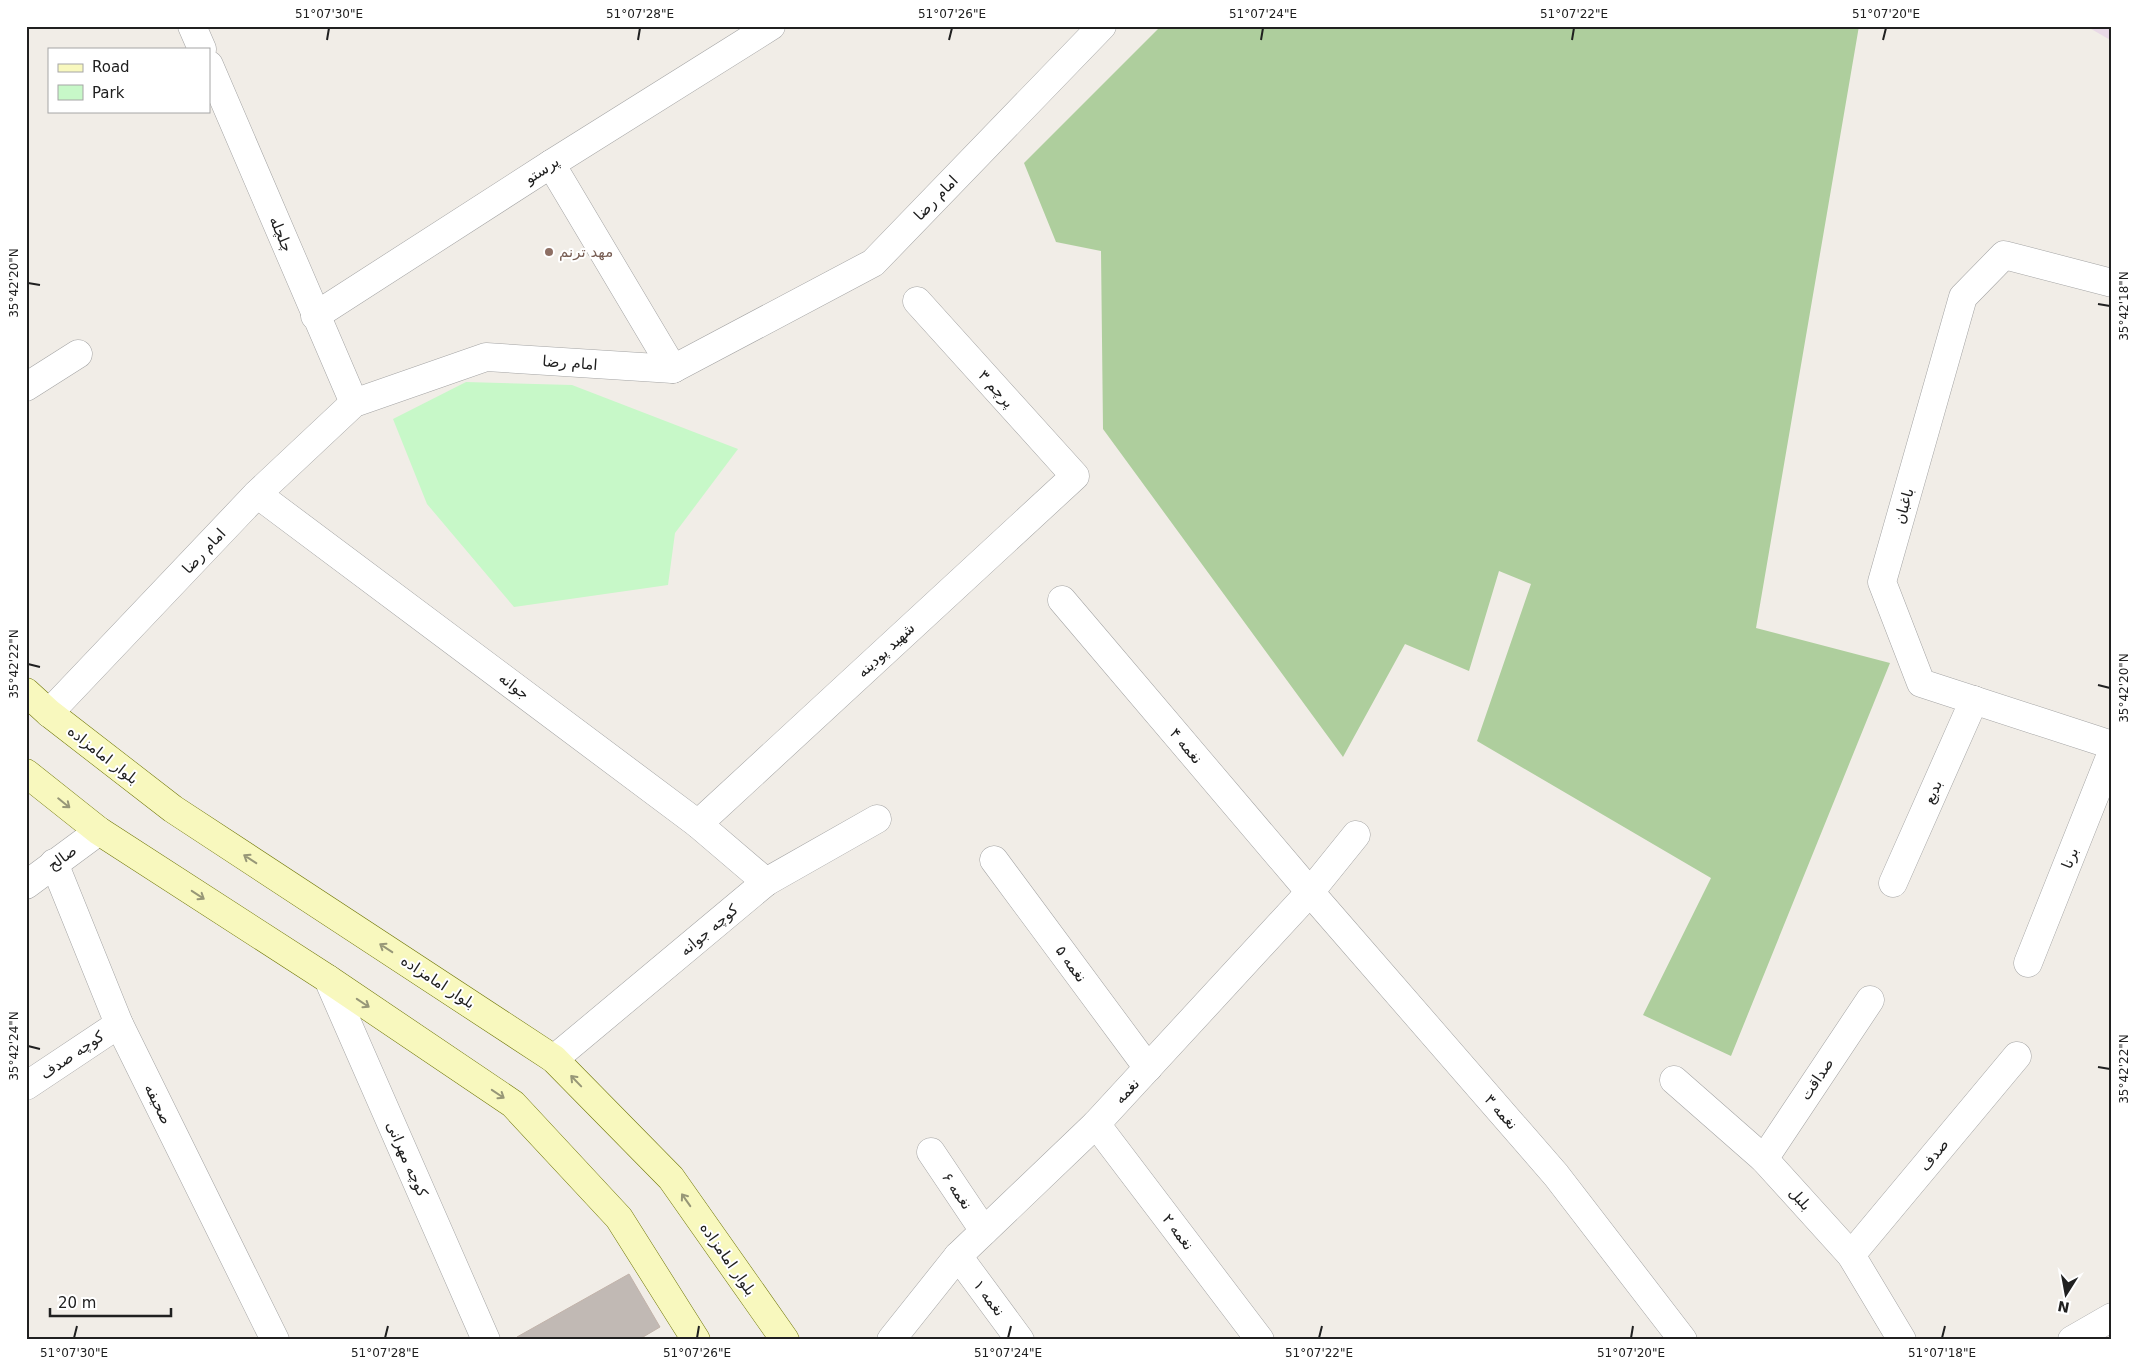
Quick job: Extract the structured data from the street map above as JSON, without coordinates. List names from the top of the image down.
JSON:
{
  "streets": {
    "main road": ["بلوار امامزاده"],
    "street": [
      "پرستو",
      "امام رضا",
      "چلچله",
      "پرچم ۳",
      "باغبان",
      "شهید پودینه",
      "جوانه",
      "نغمه ۴",
      "بدیع",
      "صالح",
      "برنا",
      "کوچه جوانه",
      "نغمه ۵",
      "کوچه صدف",
      "صداقت",
      "نغمه",
      "صحیفه",
      "نغمه ۳",
      "صدف",
      "کوچه مهرانی",
      "نغمه ۶",
      "بلبل",
      "نغمه ۲",
      "نغمه ۱"
    ]
  },
  "crossings": [
    ["پرستو", "چلچله"],
    ["امام رضا", "چلچله"],
    ["امام رضا", "جوانه"],
    ["امام رضا", "بلوار امامزاده"],
    ["پرچم ۳", "شهید پودینه"],
    ["باغبان", "بدیع"],
    ["شهید پودینه", "جوانه"],
    ["جوانه", "کوچه جوانه"],
    ["نغمه ۴", "نغمه"],
    ["نغمه ۴", "نغمه ۳"],
    ["بلوار امامزاده", "کوچه جوانه"],
    ["صالح", "صحیفه"],
    ["نغمه ۵", "نغمه"],
    ["کوچه صدف", "صحیفه"],
    ["صداقت", "بلبل"],
    ["نغمه", "نغمه ۳"],
    ["نغمه", "نغمه ۶"],
    ["نغمه", "نغمه ۲"],
    ["نغمه", "نغمه ۱"],
    ["صدف", "بلبل"]
  ],
  "places": ["مهد ترنم"],
  "legend": ["Road", "Park"],
  "scale_bar": "20 m",
  "north": "bottom",
  "coordinates": [
    "51°07'30\"E",
    "51°07'28\"E",
    "51°07'26\"E",
    "51°07'24\"E",
    "51°07'22\"E",
    "51°07'20\"E",
    "35°42'20\"N",
    "35°42'18\"N",
    "35°42'22\"N",
    "35°42'24\"N",
    "51°07'18\"E"
  ]
}
